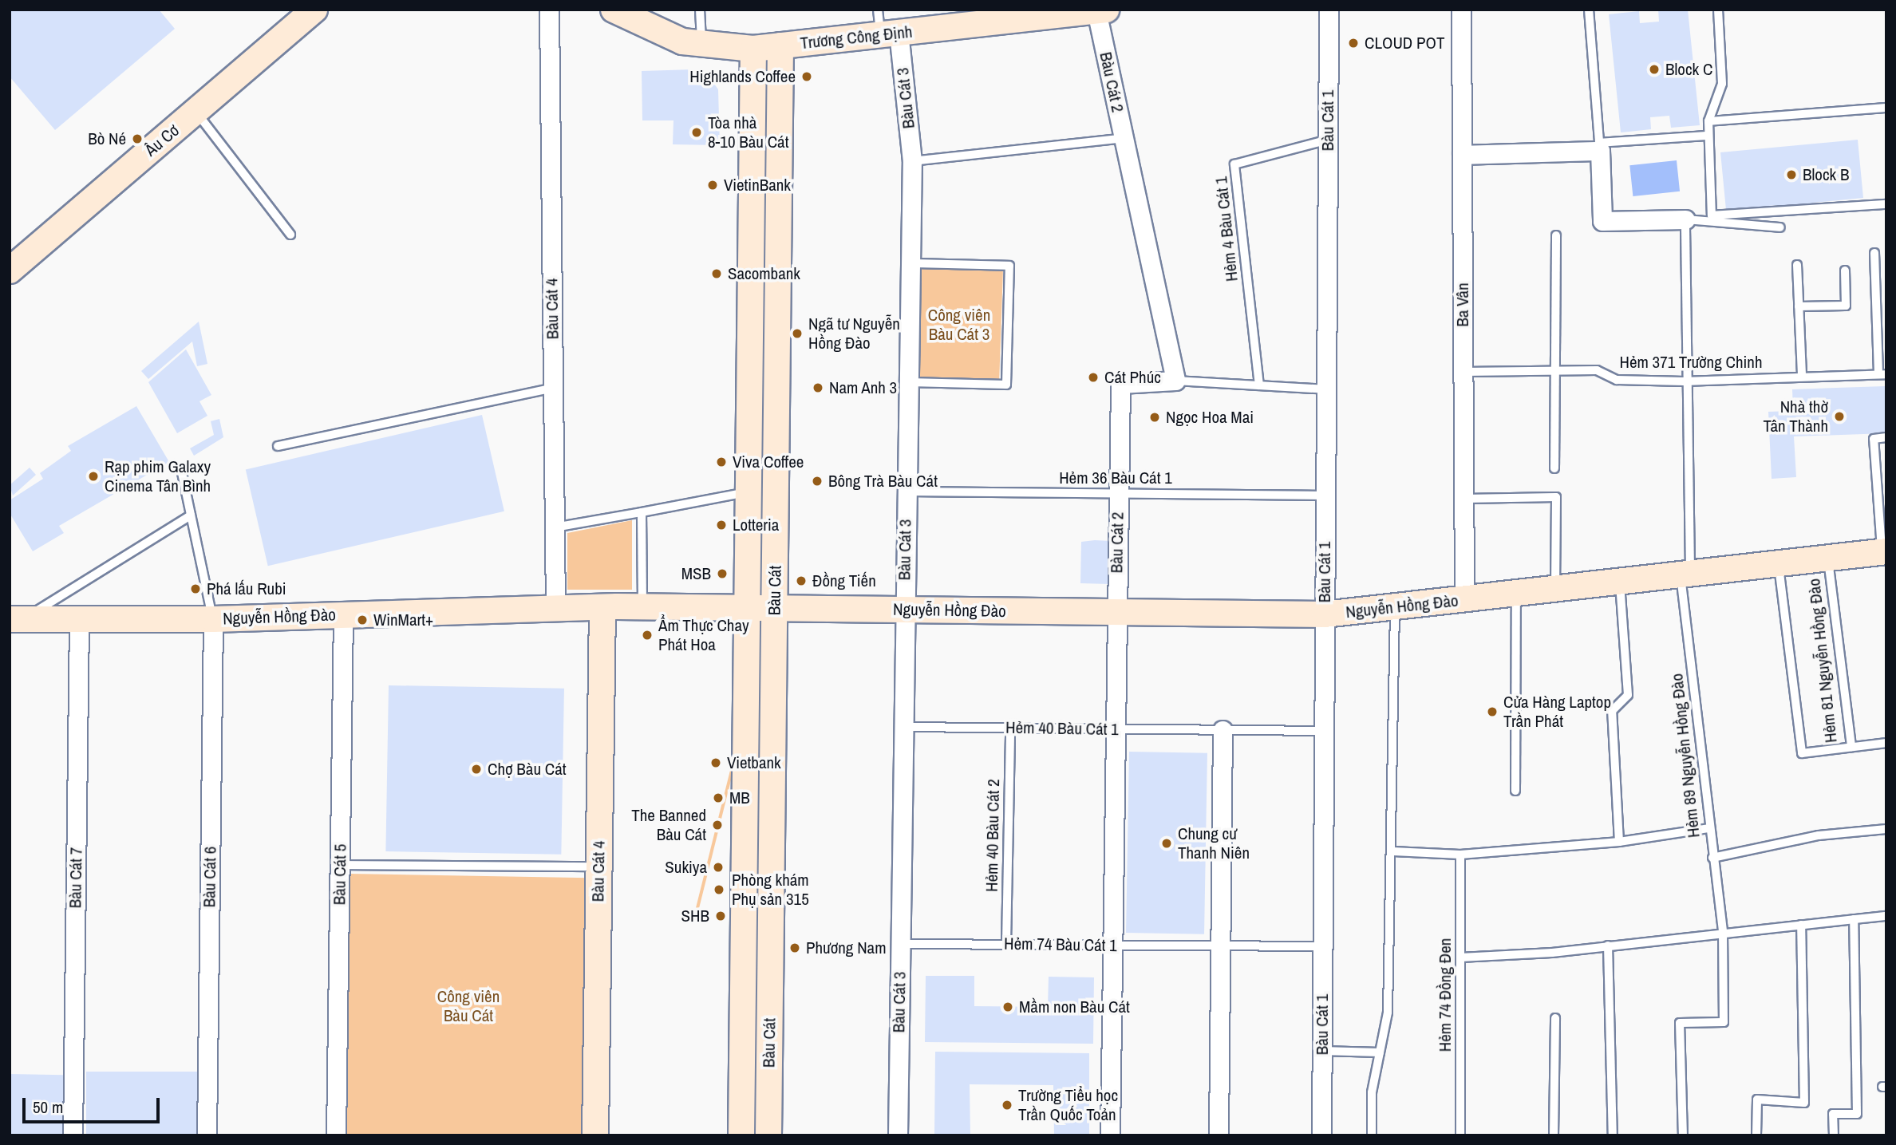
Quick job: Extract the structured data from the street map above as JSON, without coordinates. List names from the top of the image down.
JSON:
{
  "streets": {
    "street": [
      "Trương Công Định",
      "Bàu Cát 2",
      "Bàu Cát 3",
      "Bàu Cát 1",
      "Âu Cơ",
      "Ba Vân",
      "Bàu Cát 4",
      "Bàu Cát",
      "Nguyễn Hồng Đào",
      "Bàu Cát 5",
      "Bàu Cát 6",
      "Bàu Cát 7"
    ],
    "lane": [
      "Hẻm 4 Bàu Cát 1",
      "Hẻm 371 Trường Chinh",
      "Hẻm 36 Bàu Cát 1",
      "Hẻm 81 Nguyễn Hồng Đào",
      "Hẻm 40 Bàu Cát 1",
      "Hẻm 89 Nguyễn Hồng Đào",
      "Hẻm 40 Bàu Cát 2",
      "Hẻm 74 Bàu Cát 1",
      "Hẻm 74 Đồng Đen"
    ]
  },
  "crossings": [
    ["Trương Công Định", "Bàu Cát 2"],
    ["Trương Công Định", "Bàu Cát 3"],
    ["Trương Công Định", "Bàu Cát"],
    ["Bàu Cát 2", "Hẻm 36 Bàu Cát 1"],
    ["Bàu Cát 2", "Nguyễn Hồng Đào"],
    ["Bàu Cát 2", "Hẻm 40 Bàu Cát 1"],
    ["Bàu Cát 2", "Hẻm 74 Bàu Cát 1"],
    ["Bàu Cát 3", "Hẻm 36 Bàu Cát 1"],
    ["Bàu Cát 3", "Nguyễn Hồng Đào"],
    ["Bàu Cát 3", "Hẻm 40 Bàu Cát 1"],
    ["Bàu Cát 3", "Hẻm 74 Bàu Cát 1"],
    ["Bàu Cát 1", "Hẻm 4 Bàu Cát 1"],
    ["Bàu Cát 1", "Hẻm 36 Bàu Cát 1"],
    ["Bàu Cát 1", "Nguyễn Hồng Đào"],
    ["Bàu Cát 1", "Hẻm 40 Bàu Cát 1"],
    ["Bàu Cát 1", "Hẻm 74 Bàu Cát 1"],
    ["Ba Vân", "Hẻm 371 Trường Chinh"],
    ["Ba Vân", "Nguyễn Hồng Đào"],
    ["Bàu Cát 4", "Nguyễn Hồng Đào"],
    ["Hẻm 371 Trường Chinh", "Hẻm 89 Nguyễn Hồng Đào"],
    ["Bàu Cát", "Nguyễn Hồng Đào"],
    ["Nguyễn Hồng Đào", "Hẻm 81 Nguyễn Hồng Đào"],
    ["Nguyễn Hồng Đào", "Hẻm 89 Nguyễn Hồng Đào"],
    ["Nguyễn Hồng Đào", "Bàu Cát 5"],
    ["Nguyễn Hồng Đào", "Bàu Cát 6"],
    ["Nguyễn Hồng Đào", "Bàu Cát 7"],
    ["Hẻm 40 Bàu Cát 1", "Hẻm 40 Bàu Cát 2"],
    ["Hẻm 40 Bàu Cát 2", "Hẻm 74 Bàu Cát 1"]
  ],
  "parks": ["Công viên Bàu Cát 3", "Công viên Bàu Cát"],
  "places": [
    "CLOUD POT",
    "Block C",
    "Highlands Coffee",
    "Tòa nhà 8-10 Bàu Cát",
    "Bò Né",
    "Block B",
    "VietinBank",
    "Sacombank",
    "Ngã tư Nguyễn Hồng Đào",
    "Cát Phúc",
    "Nam Anh 3",
    "Nhà thờ Tân Thành",
    "Ngọc Hoa Mai",
    "Viva Coffee",
    "Rạp phim Galaxy Cinema Tân Bình",
    "Bông Trà Bàu Cát",
    "Lotteria",
    "MSB",
    "Đồng Tiến",
    "Phá lấu Rubi",
    "WinMart+",
    "Ẩm Thực Chay Phát Hoa",
    "Cửa Hàng Laptop Trần Phát",
    "Vietbank",
    "Chợ Bàu Cát",
    "MB",
    "The Banned Bàu Cát",
    "Chung cư Thanh Niên",
    "Sukiya",
    "Phòng khám Phụ sản 315",
    "SHB",
    "Phương Nam",
    "Mầm non Bàu Cát",
    "Trường Tiểu học Trần Quốc Toản"
  ],
  "scale_bar": "50 m"
}
